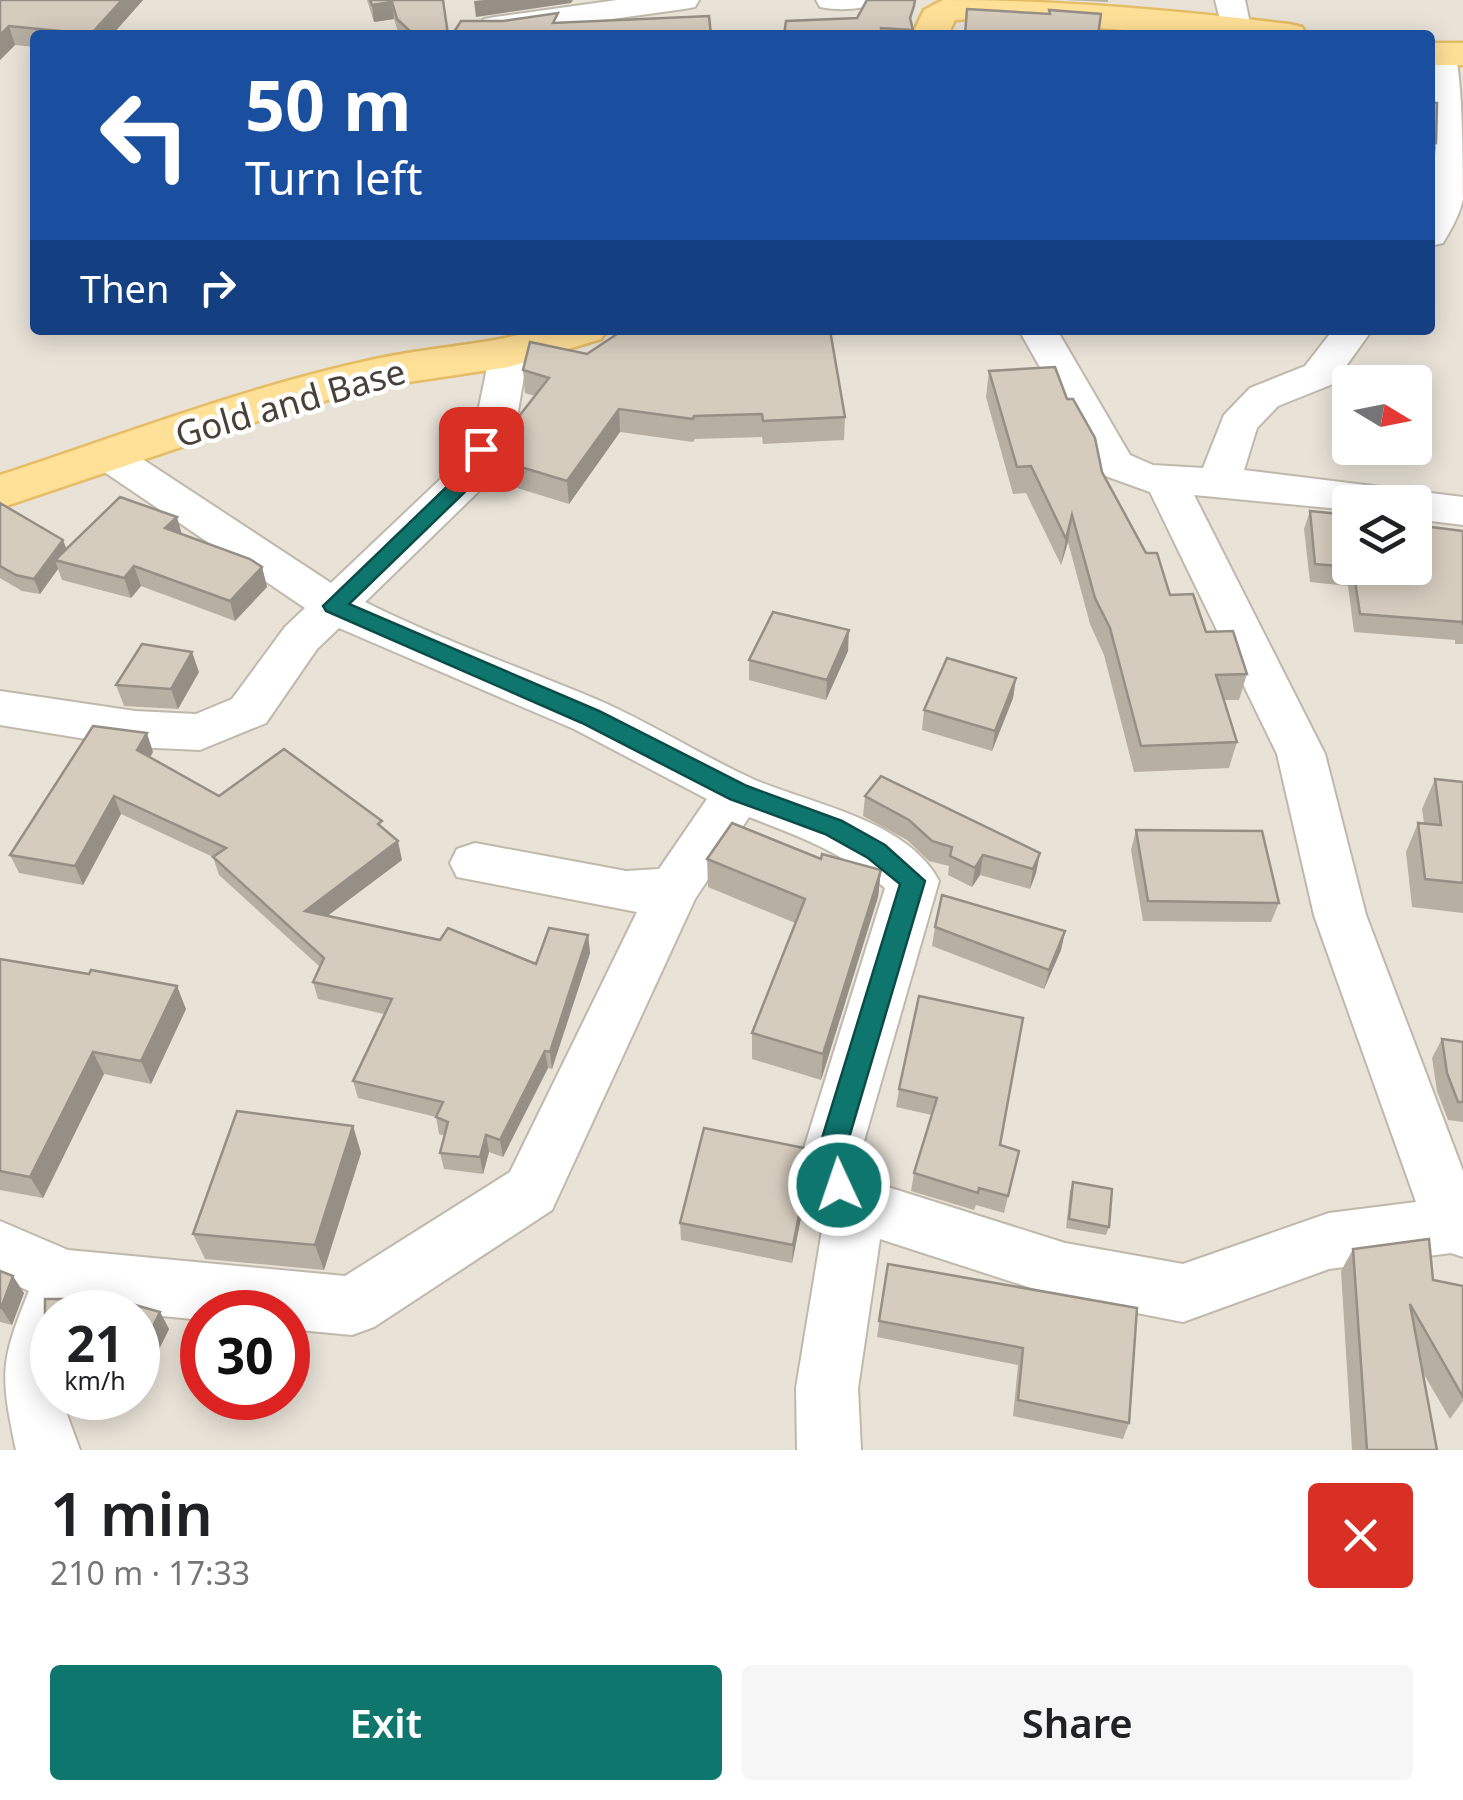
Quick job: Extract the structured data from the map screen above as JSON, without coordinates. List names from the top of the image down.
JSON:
{
  "streets": {
    "main road": ["Gold and Base"]
  },
  "north": "right",
  "page": {
    "turn": ["50 m", "Turn left"],
    "then": "Then",
    "speed": "21 km/h",
    "limit": "30",
    "heading": ["1 min", "210 m · 17:33"],
    "buttons": ["Exit", "Share"]
  }
}
